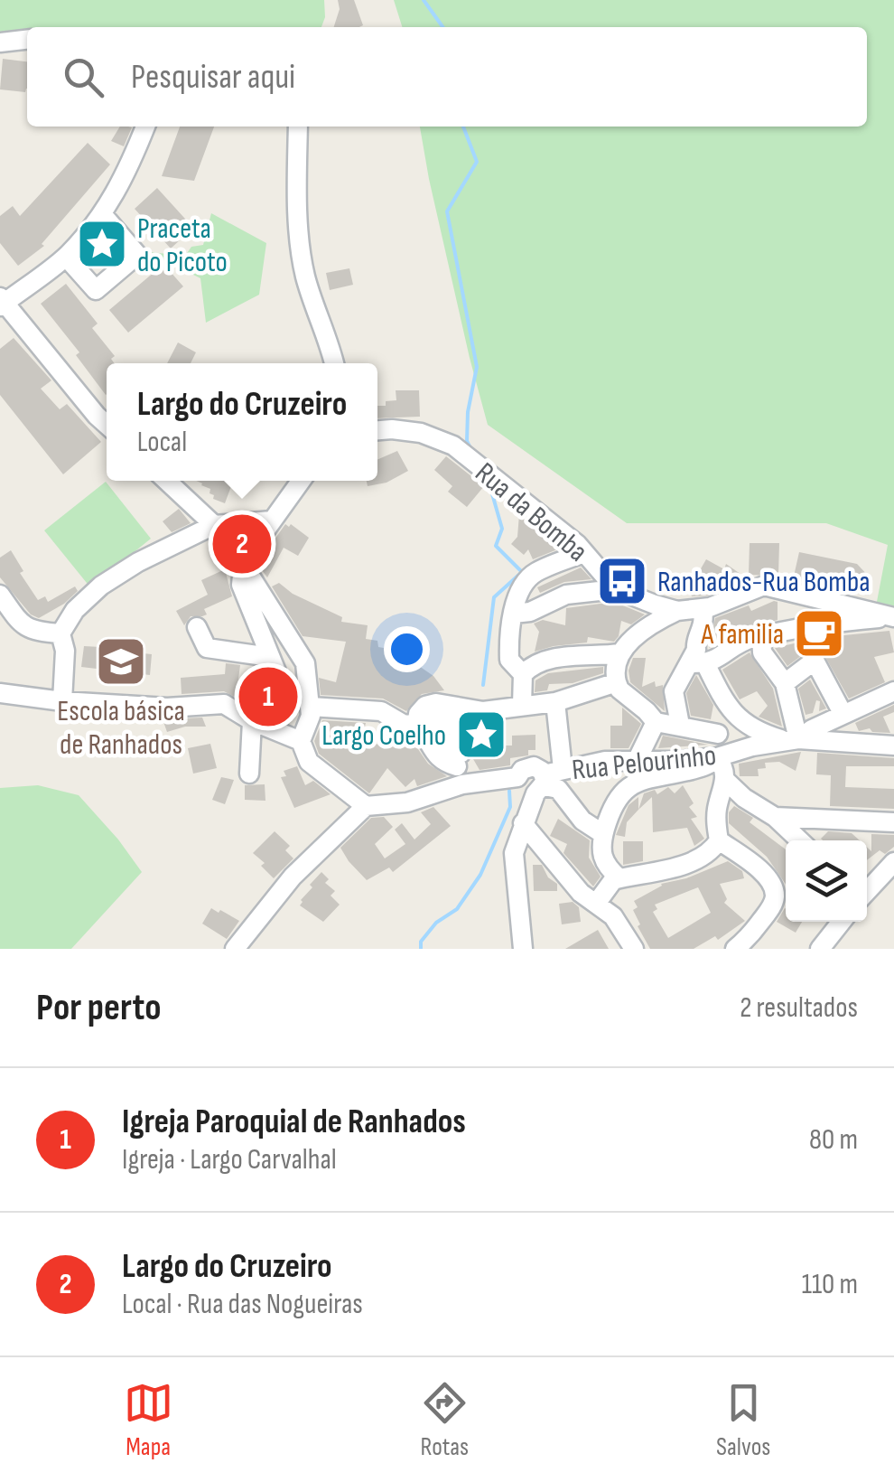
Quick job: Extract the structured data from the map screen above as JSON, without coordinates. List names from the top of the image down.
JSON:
{
  "streets": {
    "street": ["Rua da Bomba", "Rua Pelourinho"]
  },
  "places": {
    "place": ["Praceta do Picoto", "Largo Coelho"],
    "bus stop": ["Ranhados-Rua Bomba"],
    "cafe": ["A familia"],
    "school or university": ["Escola básica de Ranhados"]
  },
  "page": {
    "search": "Pesquisar aqui",
    "popup": ["Largo do Cruzeiro", "Local"],
    "pins": ["2", "1"],
    "heading": ["Por perto", "2 resultados"],
    "list": [
      {
        "mark": "1",
        "name": "Igreja Paroquial de Ranhados",
        "note": "Igreja · Largo Carvalhal",
        "value": "80 m"
      },
      {
        "mark": "2",
        "name": "Largo do Cruzeiro",
        "note": "Local · Rua das Nogueiras",
        "value": "110 m"
      }
    ],
    "nav": ["Mapa", "Rotas", "Salvos"]
  }
}
